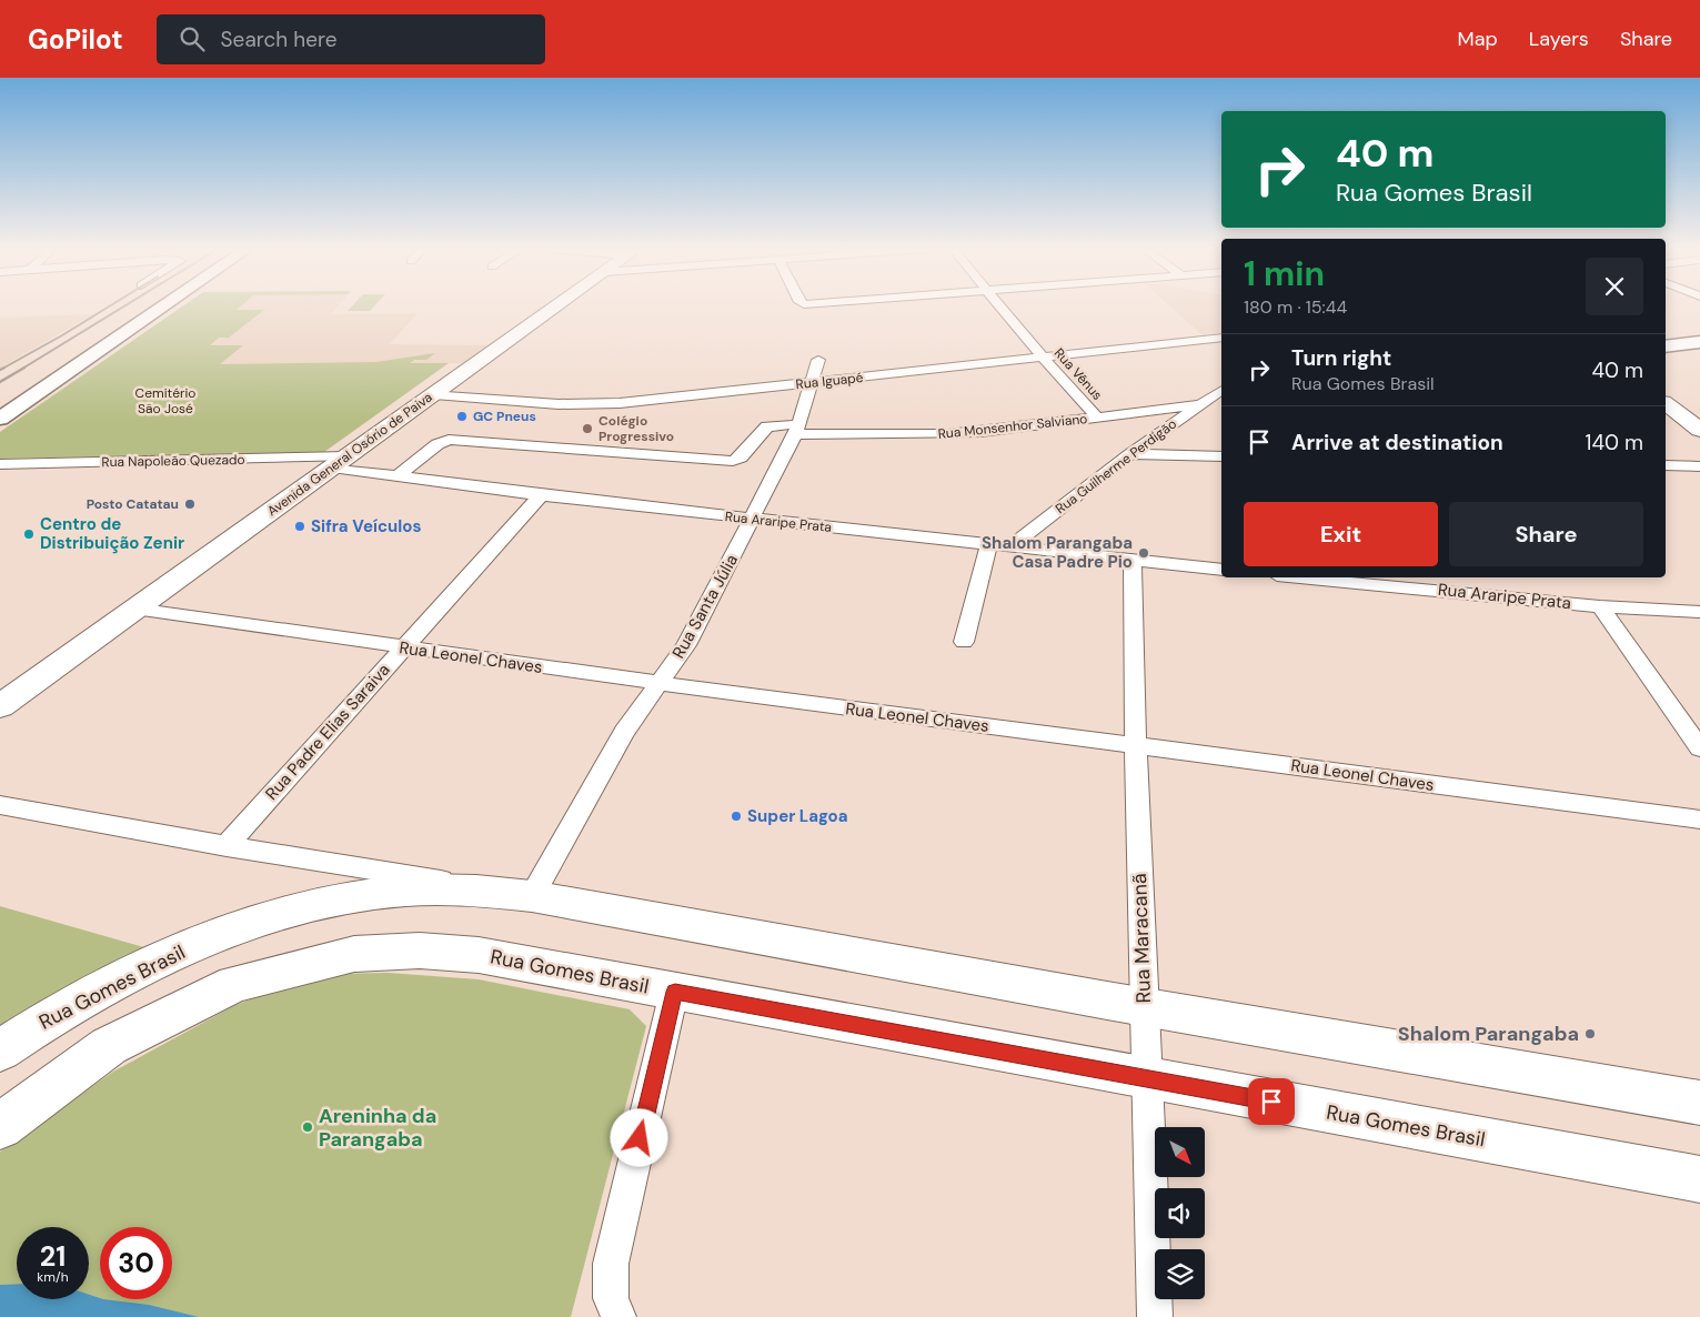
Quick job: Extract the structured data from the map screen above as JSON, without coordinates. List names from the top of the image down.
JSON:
{
  "streets": {
    "main road": ["Avenida General Osório de Paiva", "Rua Gomes Brasil"],
    "street": [
      "Rua Vênus",
      "Rua Iguapé",
      "Rua Monsenhor Salviano",
      "Rua Napoleão Quezado",
      "Rua Guilherme Perdigão",
      "Rua Araripe Prata",
      "Rua Santa Júlia",
      "Rua Leonel Chaves",
      "Rua Padre Elias Saraiva",
      "Rua Maracanã"
    ]
  },
  "crossings": [
    ["Rua Vênus", "Rua Iguapé"],
    ["Rua Vênus", "Rua Monsenhor Salviano"],
    ["Rua Iguapé", "Avenida General Osório de Paiva"],
    ["Rua Iguapé", "Rua Santa Júlia"],
    ["Rua Monsenhor Salviano", "Rua Guilherme Perdigão"],
    ["Rua Monsenhor Salviano", "Rua Araripe Prata"],
    ["Rua Monsenhor Salviano", "Rua Santa Júlia"],
    ["Avenida General Osório de Paiva", "Rua Napoleão Quezado"],
    ["Avenida General Osório de Paiva", "Rua Araripe Prata"],
    ["Avenida General Osório de Paiva", "Rua Leonel Chaves"],
    ["Rua Napoleão Quezado", "Rua Araripe Prata"],
    ["Rua Guilherme Perdigão", "Rua Araripe Prata"],
    ["Rua Araripe Prata", "Rua Santa Júlia"],
    ["Rua Araripe Prata", "Rua Padre Elias Saraiva"],
    ["Rua Araripe Prata", "Rua Maracanã"],
    ["Rua Santa Júlia", "Rua Leonel Chaves"],
    ["Rua Santa Júlia", "Rua Gomes Brasil"],
    ["Rua Leonel Chaves", "Rua Padre Elias Saraiva"],
    ["Rua Leonel Chaves", "Rua Maracanã"],
    ["Rua Padre Elias Saraiva", "Rua Gomes Brasil"],
    ["Rua Maracanã", "Rua Gomes Brasil"]
  ],
  "parks": ["Cemitério São José"],
  "places": [
    "GC Pneus",
    "Colégio Progressivo",
    "Posto Catatau",
    "Sifra Veículos",
    "Centro de Distribuição Zenir",
    "Shalom Parangaba Casa Padre Pio",
    "Super Lagoa",
    "Shalom Parangaba",
    "Areninha da Parangaba"
  ],
  "north": "bottom right",
  "page": {
    "header": "GoPilot",
    "search": "Search here",
    "nav": ["Map", "Layers", "Share"],
    "turn": ["40 m", "Rua Gomes Brasil"],
    "heading": ["1 min", "180 m · 15:44"],
    "list": [
      {
        "name": "Turn right",
        "note": "Rua Gomes Brasil",
        "value": "40 m"
      },
      {
        "name": "Arrive at destination",
        "value": "140 m"
      }
    ],
    "buttons": ["Exit", "Share"],
    "speed": "21 km/h",
    "limit": "30"
  }
}
